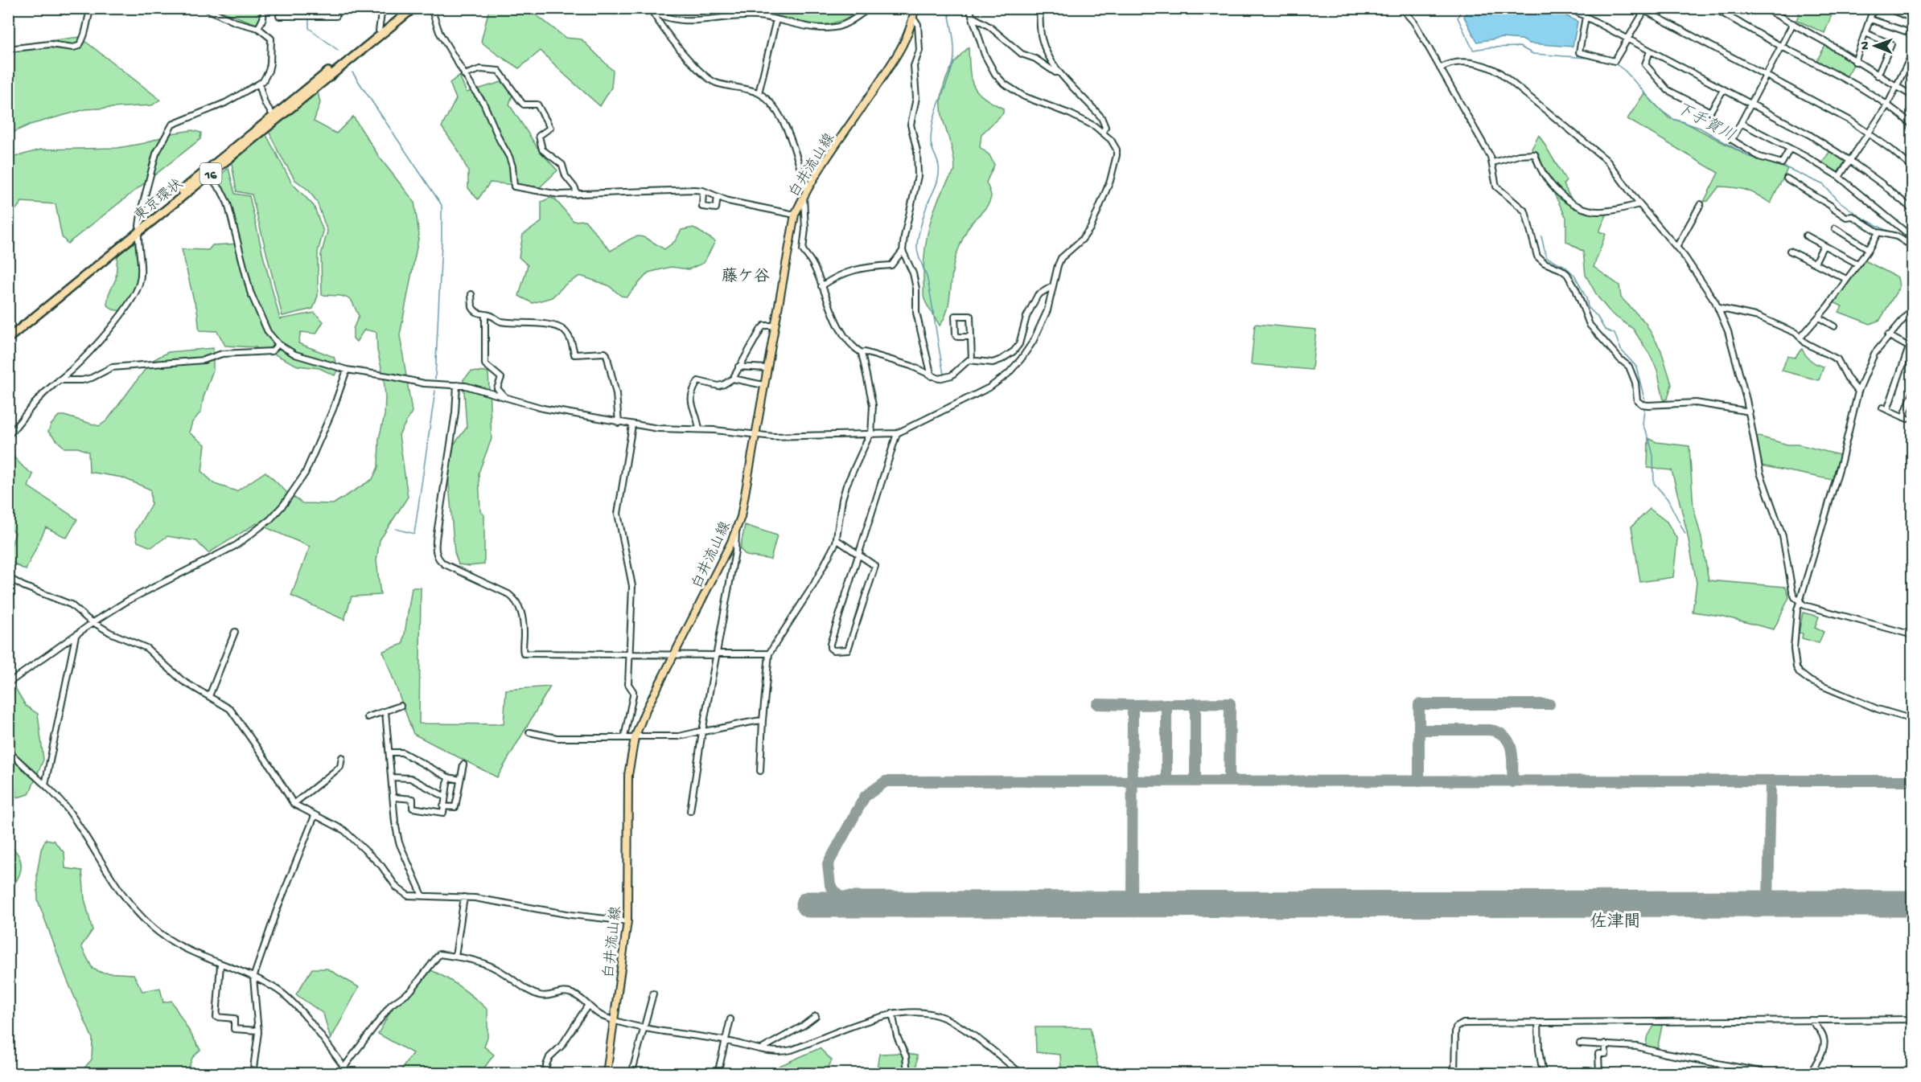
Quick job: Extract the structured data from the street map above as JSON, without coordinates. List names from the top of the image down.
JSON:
{
  "streets": {
    "highway": ["16", "東京環状"],
    "main road": ["白井流山線"]
  },
  "districts": ["藤ケ谷", "佐津間"],
  "water": ["下手賀川"],
  "north": "left"
}
